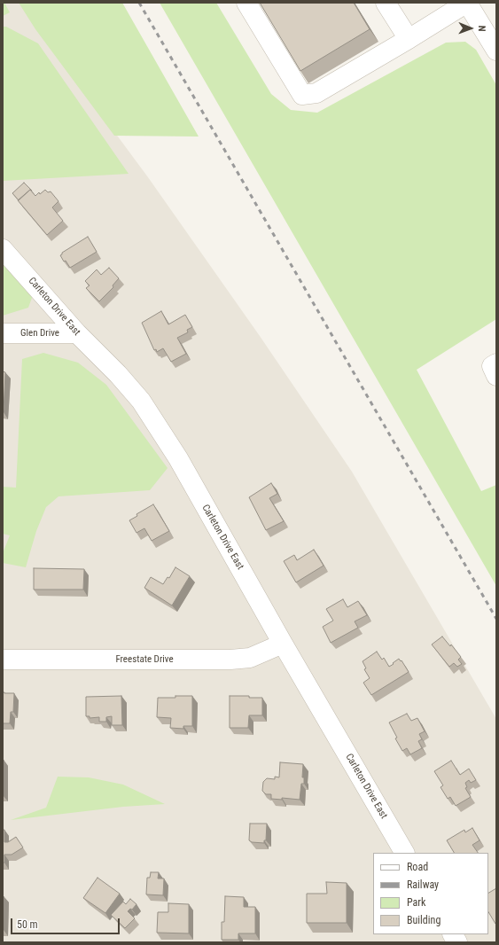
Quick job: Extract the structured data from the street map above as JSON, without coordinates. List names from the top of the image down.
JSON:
{
  "streets": {
    "street": ["Carleton Drive East", "Glen Drive", "Freestate Drive"]
  },
  "crossings": [
    ["Carleton Drive East", "Glen Drive"],
    ["Carleton Drive East", "Freestate Drive"]
  ],
  "legend": [
    "Road",
    "Railway",
    "Park",
    "Building"
  ],
  "scale_bar": "50 m",
  "north": "right"
}
